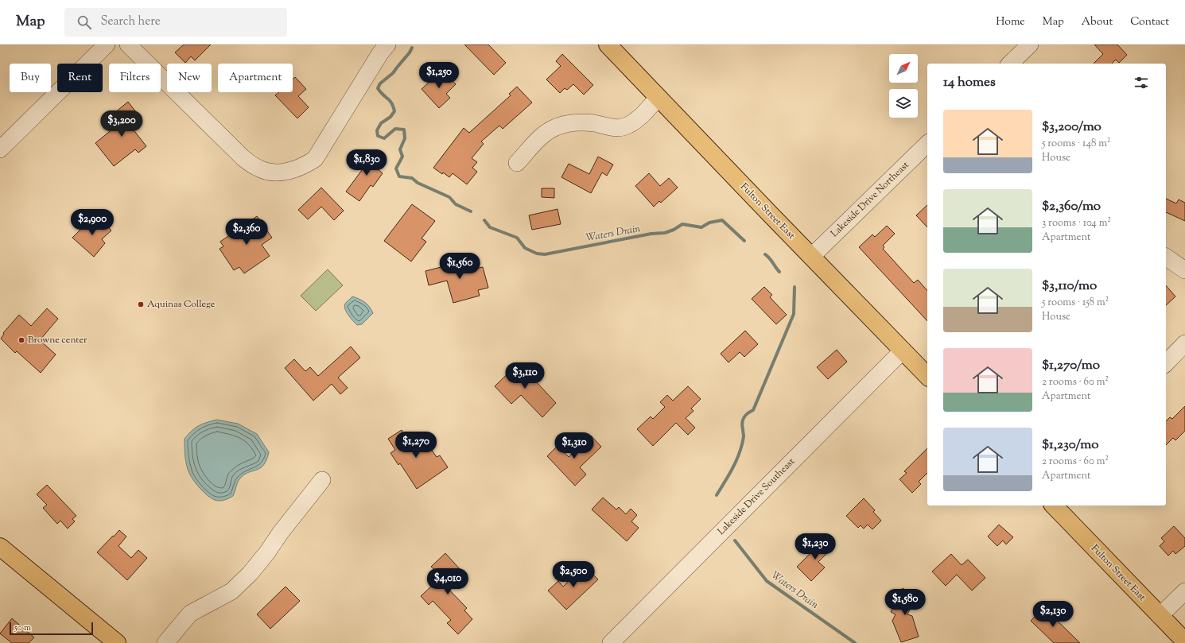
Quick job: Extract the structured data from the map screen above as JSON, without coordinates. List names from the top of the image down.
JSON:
{
  "streets": {
    "main road": ["Fulton Street East"],
    "street": ["Lakeside Drive Northeast", "Lakeside Drive Southeast"]
  },
  "crossings": [
    ["Lakeside Drive Northeast", "Fulton Street East"],
    ["Fulton Street East", "Lakeside Drive Southeast"]
  ],
  "water": ["Waters Drain"],
  "places": ["Aquinas College", "Browne center"],
  "scale_bar": "50 m",
  "north": "top right",
  "page": {
    "header": "Map",
    "search": "Search here",
    "nav": [
      "Home",
      "Map",
      "About",
      "Contact"
    ],
    "price": [
      "$1,250",
      "$3,200",
      "$1,830",
      "$2,900",
      "$2,360",
      "$1,560",
      "$3,110",
      "$1,270",
      "$1,310",
      "$1,230",
      "$2,500",
      "$4,010",
      "$1,580",
      "$2,130"
    ],
    "chip": [
      "Buy",
      "Rent",
      "Filters",
      "New",
      "Apartment"
    ],
    "heading": "14 homes",
    "list": [
      {
        "name": "$3,200/mo",
        "note": "5 rooms · 148 m² · House"
      },
      {
        "name": "$2,360/mo",
        "note": "3 rooms · 104 m² · Apartment"
      },
      {
        "name": "$3,110/mo",
        "note": "5 rooms · 158 m² · House"
      },
      {
        "name": "$1,270/mo",
        "note": "2 rooms · 60 m² · Apartment"
      },
      {
        "name": "$1,230/mo",
        "note": "2 rooms · 60 m² · Apartment"
      }
    ],
    "scale": "50 m"
  }
}
